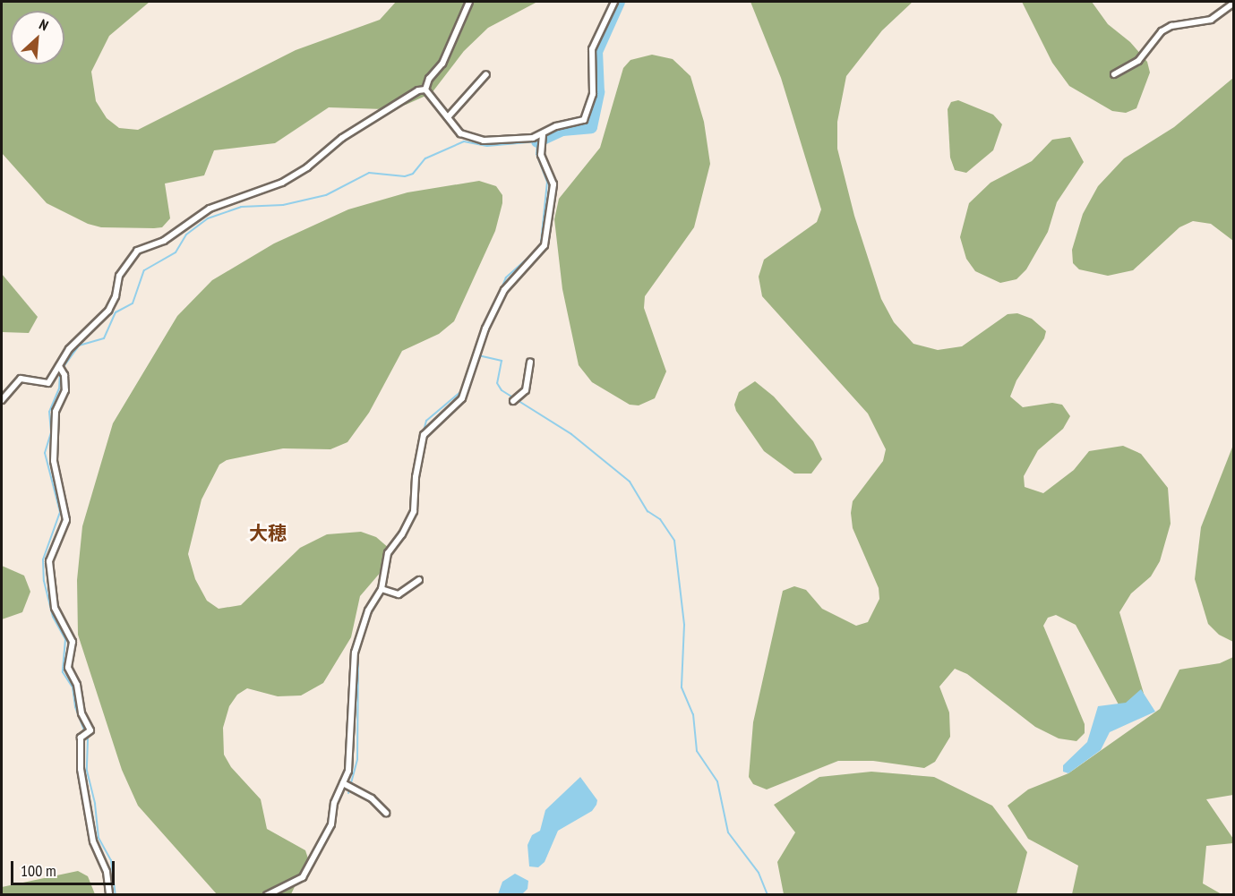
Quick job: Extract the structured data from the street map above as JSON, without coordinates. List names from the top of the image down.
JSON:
{
  "districts": ["大穂"],
  "scale_bar": "100 m",
  "north": "top right"
}
